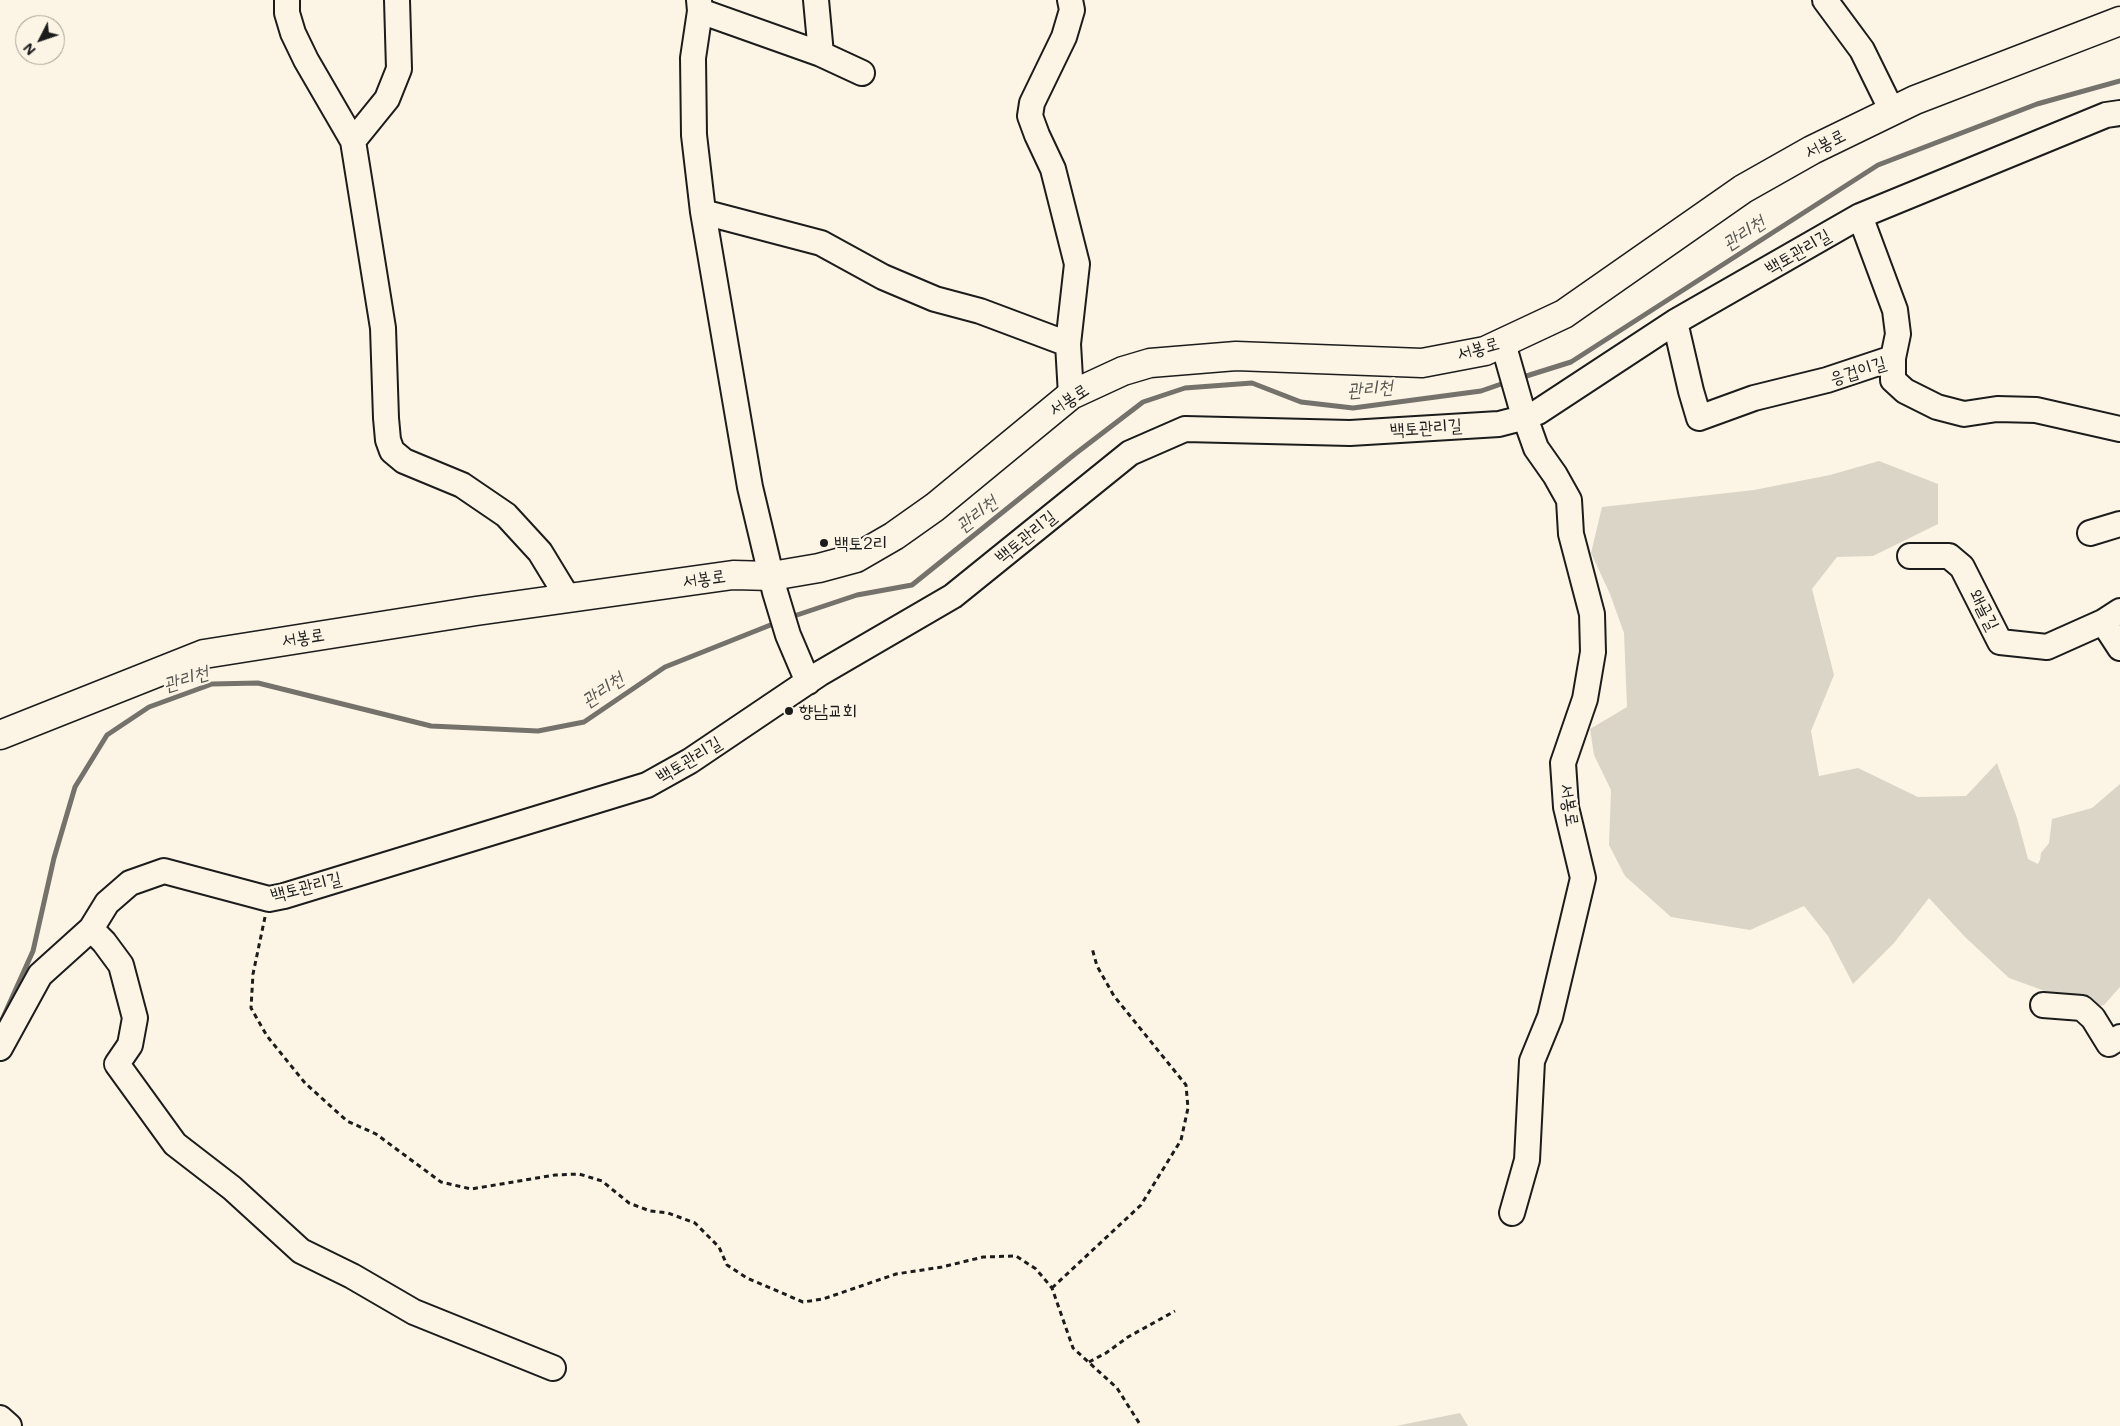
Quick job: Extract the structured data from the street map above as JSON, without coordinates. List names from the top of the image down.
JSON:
{
  "streets": {
    "main road": ["서봉로"],
    "street": ["백토관리길", "응겁이길", "왜골길"]
  },
  "crossings": [
    ["서봉로", "백토관리길"],
    ["백토관리길", "응겁이길"]
  ],
  "water": ["관리천"],
  "places": ["백토2리", "향남교회"],
  "north": "bottom left"
}
